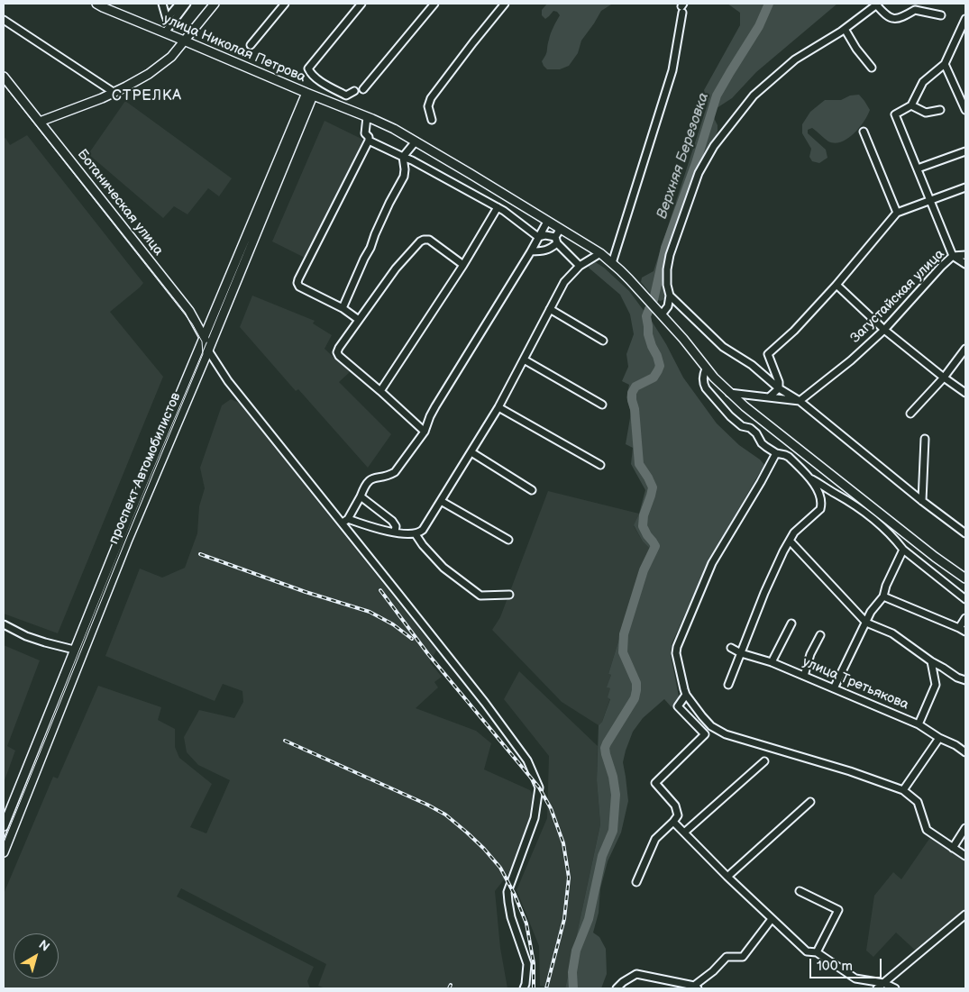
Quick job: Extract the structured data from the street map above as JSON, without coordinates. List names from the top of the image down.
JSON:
{
  "streets": {
    "main road": ["улица Николая Петрова", "Ботаническая улица", "проспект Автомобилистов"],
    "street": ["Загустайская улица", "улица Третьякова"]
  },
  "crossings": [
    ["улица Николая Петрова", "проспект Автомобилистов"],
    ["Ботаническая улица", "проспект Автомобилистов"]
  ],
  "districts": ["СТРЕЛКА"],
  "water": ["Верхняя Березовка"],
  "scale_bar": "100 m",
  "north": "top right"
}
